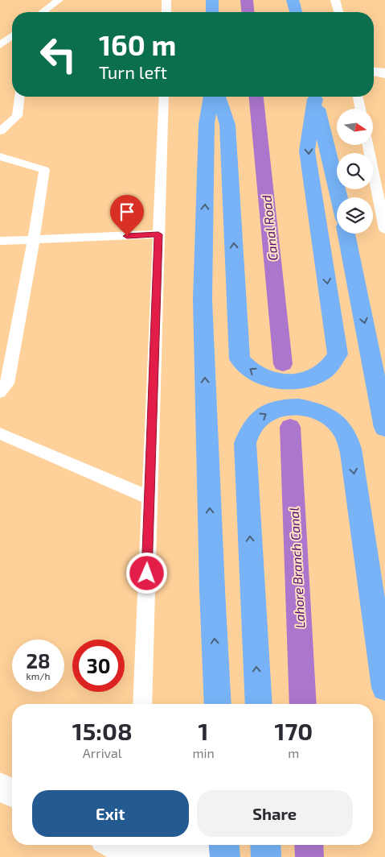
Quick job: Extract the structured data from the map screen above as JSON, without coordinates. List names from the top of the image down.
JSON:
{
  "water": ["Canal Road", "Lahore Branch Canal"],
  "north": "right",
  "page": {
    "turn": ["160 m", "Turn left"],
    "speed": "28 km/h",
    "limit": "30",
    "eta": [
      "15:08",
      "Arrival",
      "1",
      "min",
      "170",
      "m"
    ],
    "buttons": ["Exit", "Share"]
  }
}
